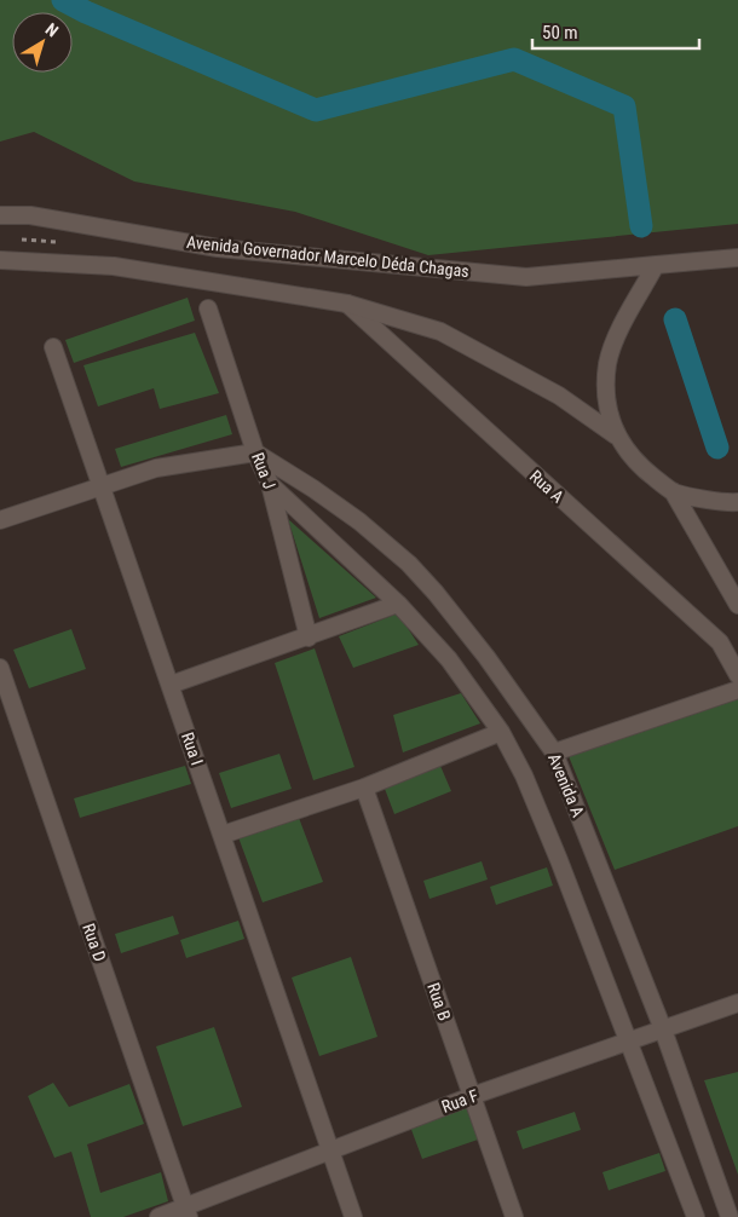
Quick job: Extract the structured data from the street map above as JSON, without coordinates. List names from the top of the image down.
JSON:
{
  "streets": {
    "street": [
      "Avenida Governador Marcelo Déda Chagas",
      "Rua J",
      "Rua A",
      "Rua I",
      "Avenida A",
      "Rua D",
      "Rua B",
      "Rua F"
    ]
  },
  "crossings": [
    ["Rua J", "Avenida A"],
    ["Rua I", "Rua F"],
    ["Avenida A", "Rua F"],
    ["Rua D", "Rua F"],
    ["Rua B", "Rua F"]
  ],
  "scale_bar": "50 m",
  "north": "top right"
}
